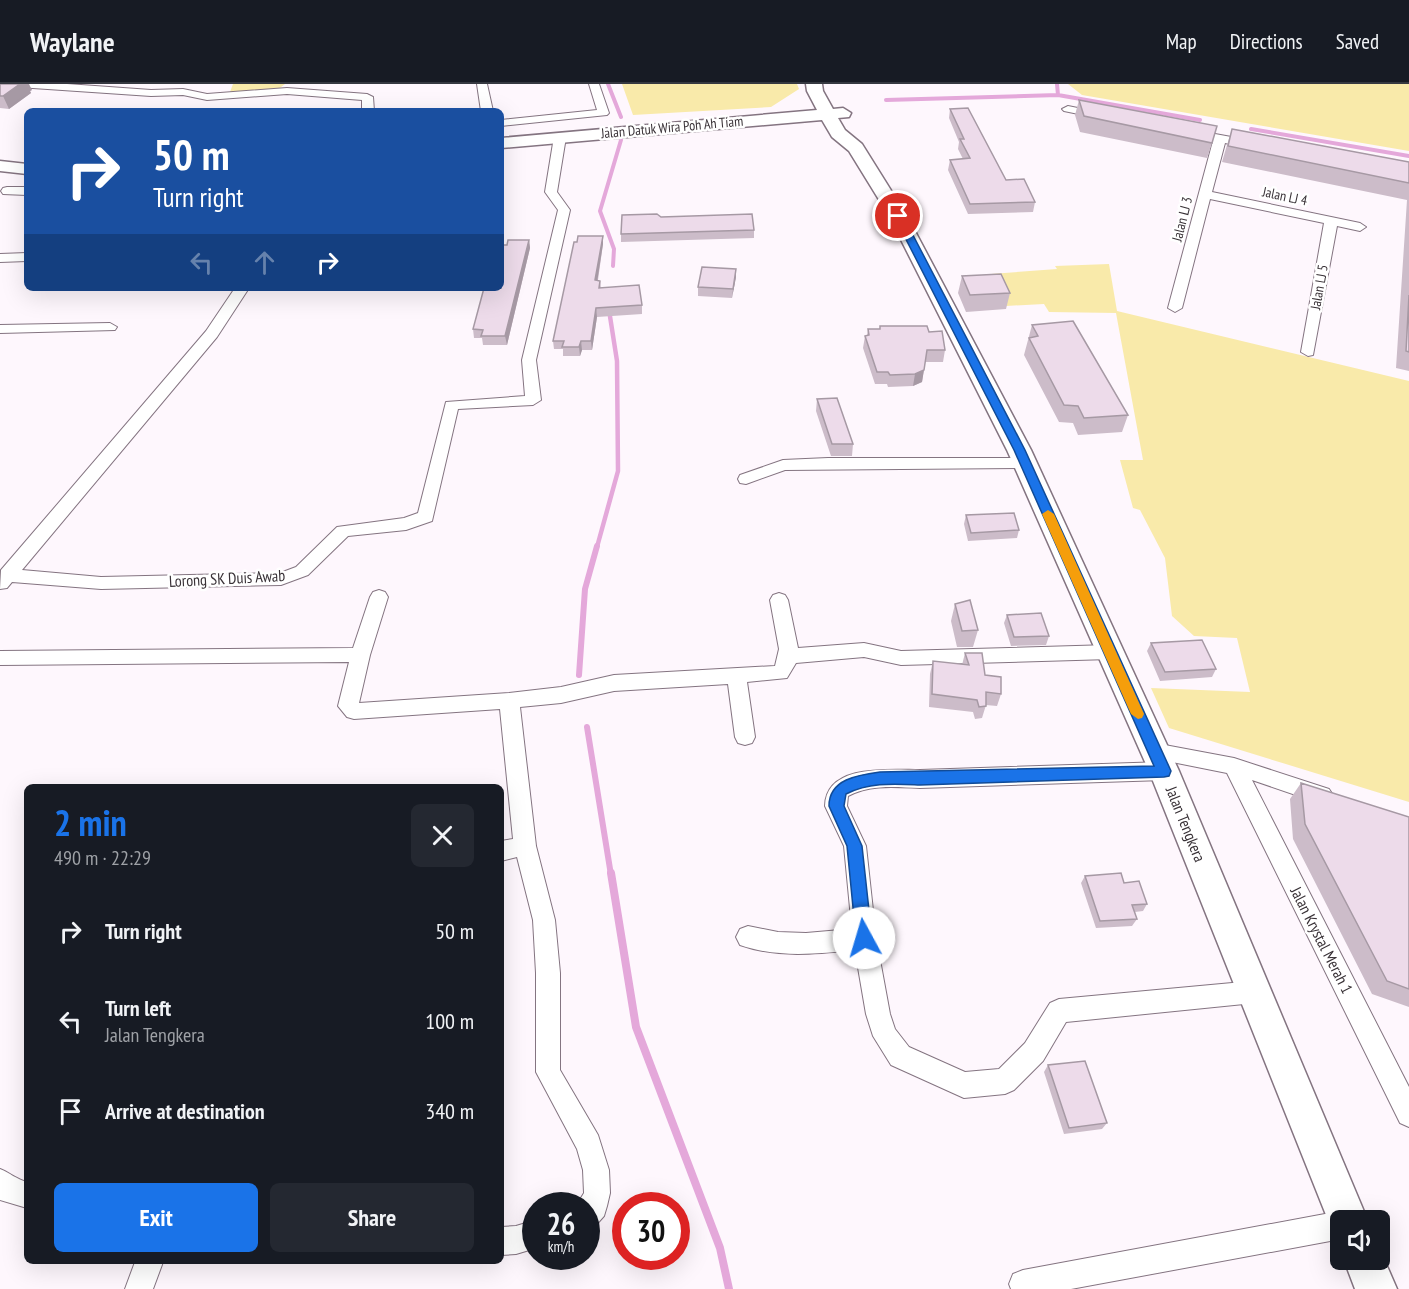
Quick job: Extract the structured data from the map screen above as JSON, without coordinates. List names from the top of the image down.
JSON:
{
  "streets": {
    "main road": ["Jalan Datuk Wira Poh Ah Tiam", "Jalan Tengkera"],
    "street": [
      "Jalan LJ 4",
      "Jalan LJ 3",
      "Jalan LJ 5",
      "Lorong SK Duis Awab",
      "Jalan Krystal Merah 1"
    ]
  },
  "crossings": [
    ["Jalan Datuk Wira Poh Ah Tiam", "Lorong SK Duis Awab"],
    ["Jalan Datuk Wira Poh Ah Tiam", "Jalan Tengkera"],
    ["Jalan LJ 4", "Jalan LJ 3"],
    ["Jalan LJ 4", "Jalan LJ 5"]
  ],
  "page": {
    "header": "Waylane",
    "nav": ["Map", "Directions", "Saved"],
    "turn": ["50 m", "Turn right"],
    "heading": ["2 min", "490 m · 22:29"],
    "list": [
      {
        "name": "Turn right",
        "value": "50 m"
      },
      {
        "name": "Turn left",
        "note": "Jalan Tengkera",
        "value": "100 m"
      },
      {
        "name": "Arrive at destination",
        "value": "340 m"
      }
    ],
    "buttons": ["Exit", "Share"],
    "speed": "26 km/h",
    "limit": "30"
  }
}
